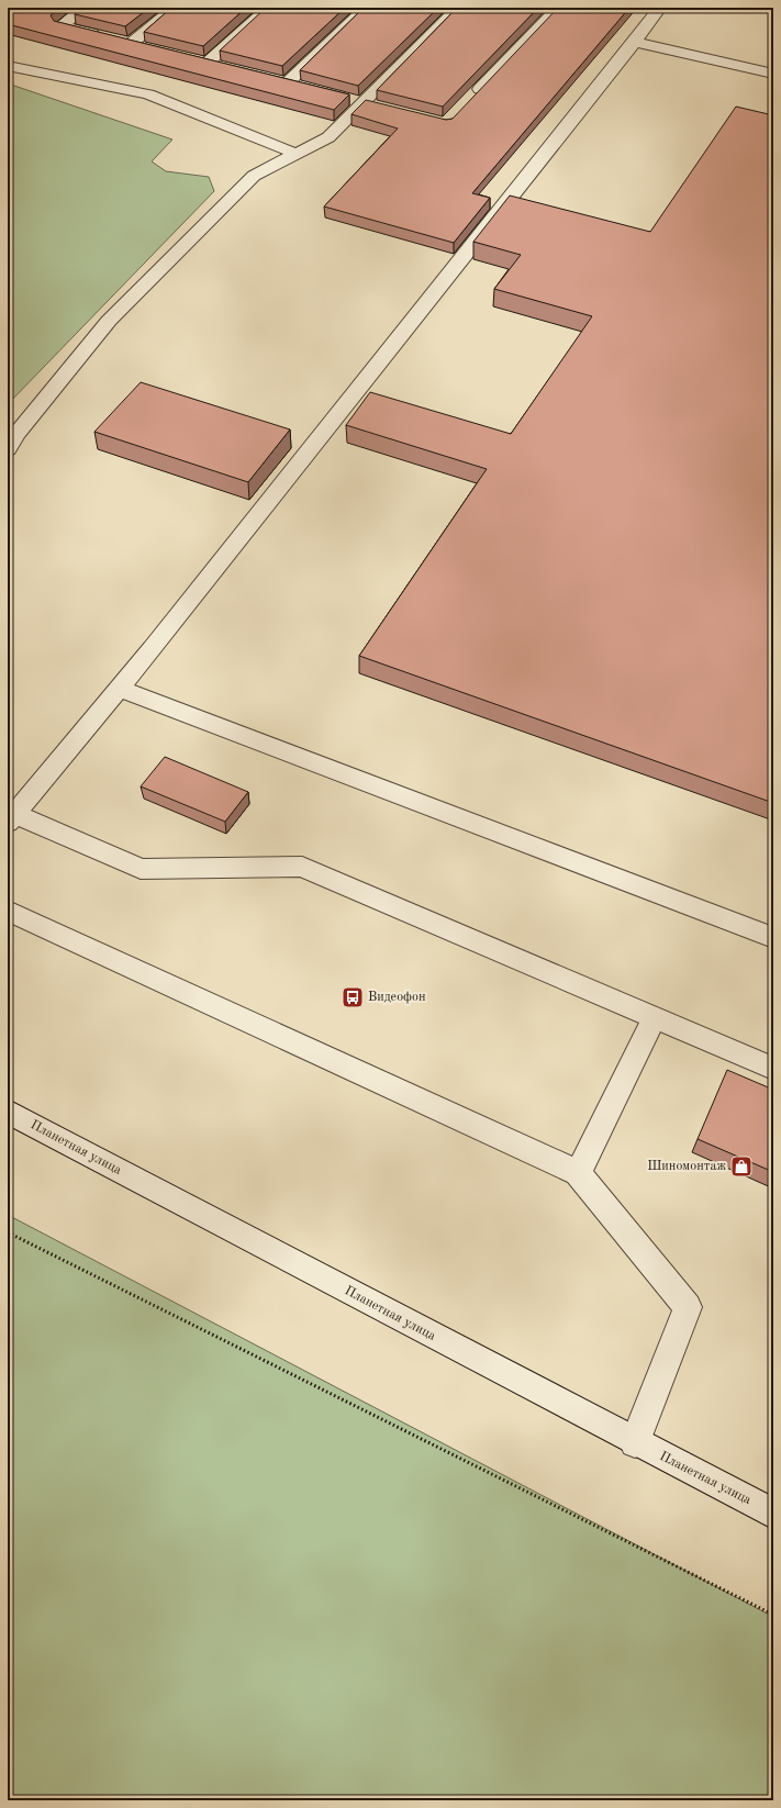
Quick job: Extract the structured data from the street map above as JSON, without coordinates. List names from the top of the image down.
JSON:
{
  "streets": {
    "main road": ["Планетная улица"]
  },
  "places": {
    "bus stop": ["Видеофон"],
    "shop": ["Шиномонтаж"]
  }
}
